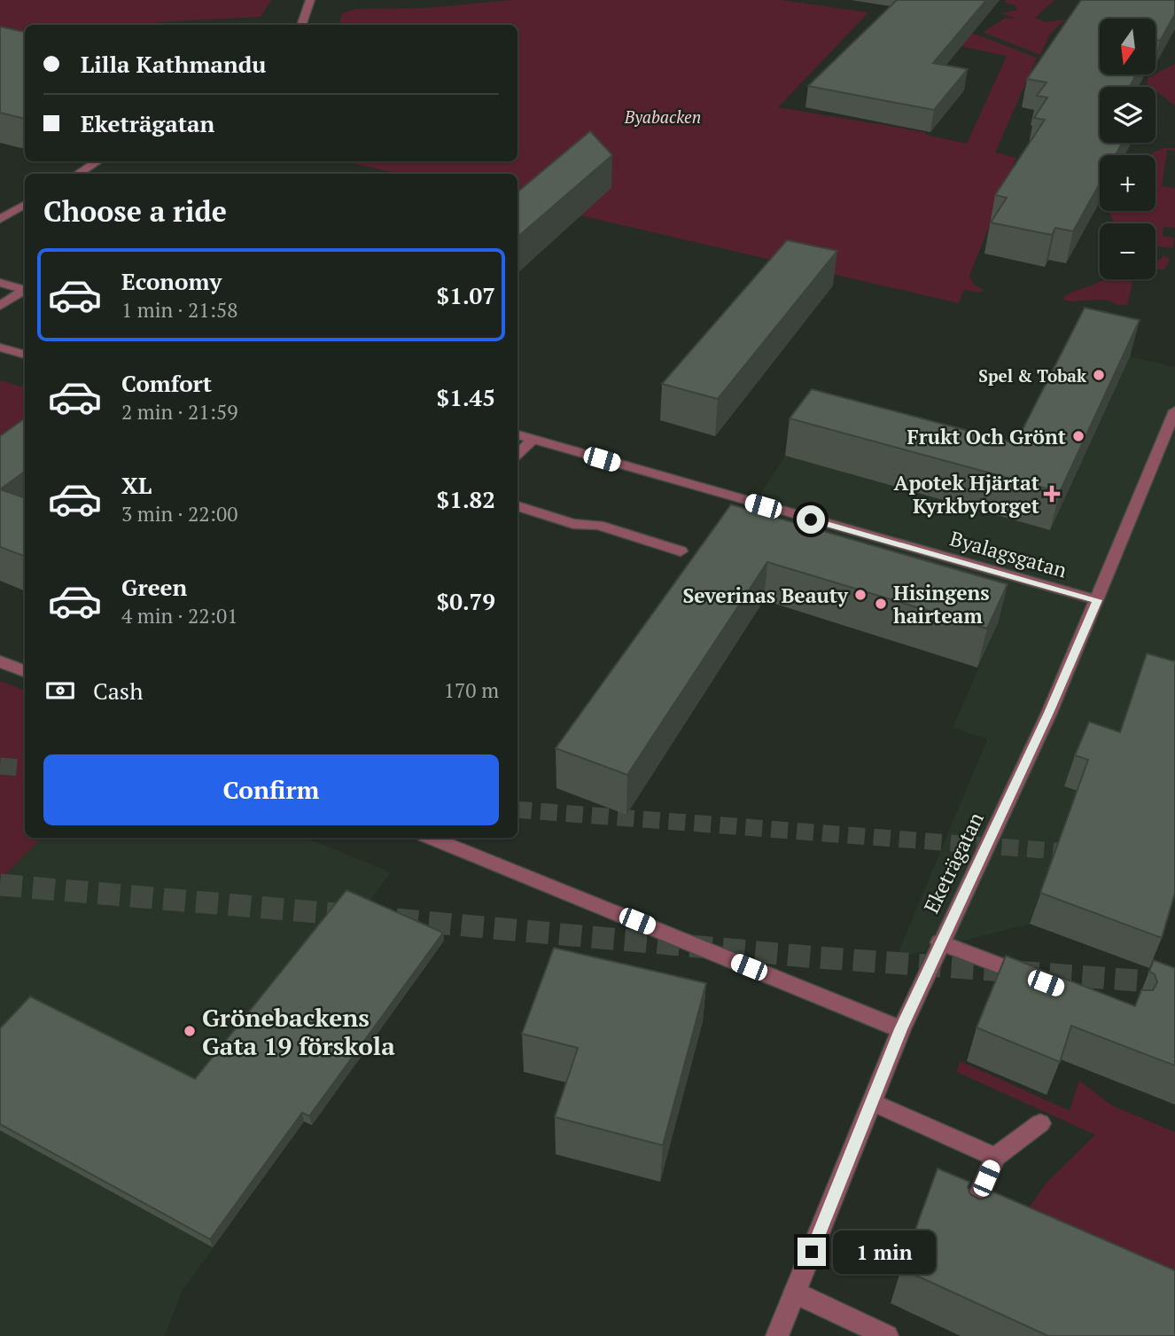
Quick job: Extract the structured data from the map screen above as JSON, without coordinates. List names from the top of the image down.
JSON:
{
  "streets": {
    "street": ["Byalagsgatan", "Eketrägatan"]
  },
  "crossings": [
    ["Byalagsgatan", "Eketrägatan"]
  ],
  "parks": ["Byabacken"],
  "places": {
    "other": [
      "Spel & Tobak",
      "Frukt Och Grönt",
      "Severinas Beauty",
      "Hisingens hairteam",
      "Grönebackens Gata 19 förskola"
    ],
    "health": ["Apotek Hjärtat Kyrkbytorget"]
  },
  "north": "bottom",
  "page": {
    "map_buttons": ["+", "−"],
    "banner": ["Lilla Kathmandu", "Eketrägatan"],
    "heading": "Choose a ride",
    "list": [
      {
        "name": "Economy",
        "note": "1 min · 21:58",
        "value": "$1.07"
      },
      {
        "name": "Comfort",
        "note": "2 min · 21:59",
        "value": "$1.45"
      },
      {
        "name": "XL",
        "note": "3 min · 22:00",
        "value": "$1.82"
      },
      {
        "name": "Green",
        "note": "4 min · 22:01",
        "value": "$0.79"
      }
    ],
    "pay": ["Cash", "170 m"],
    "buttons": "Confirm",
    "bubble": "1 min"
  }
}
